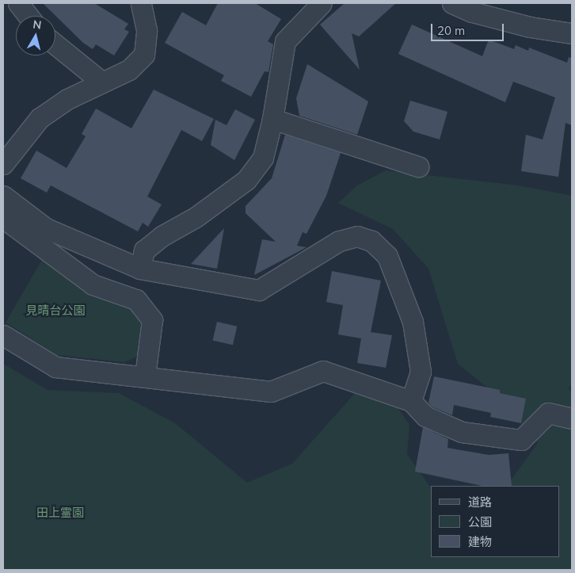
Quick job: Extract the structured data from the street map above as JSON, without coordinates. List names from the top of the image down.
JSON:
{
  "parks": ["見晴台公園", "田上霊園"],
  "legend": ["道路", "公園", "建物"],
  "scale_bar": "20 m",
  "north": "top"
}
